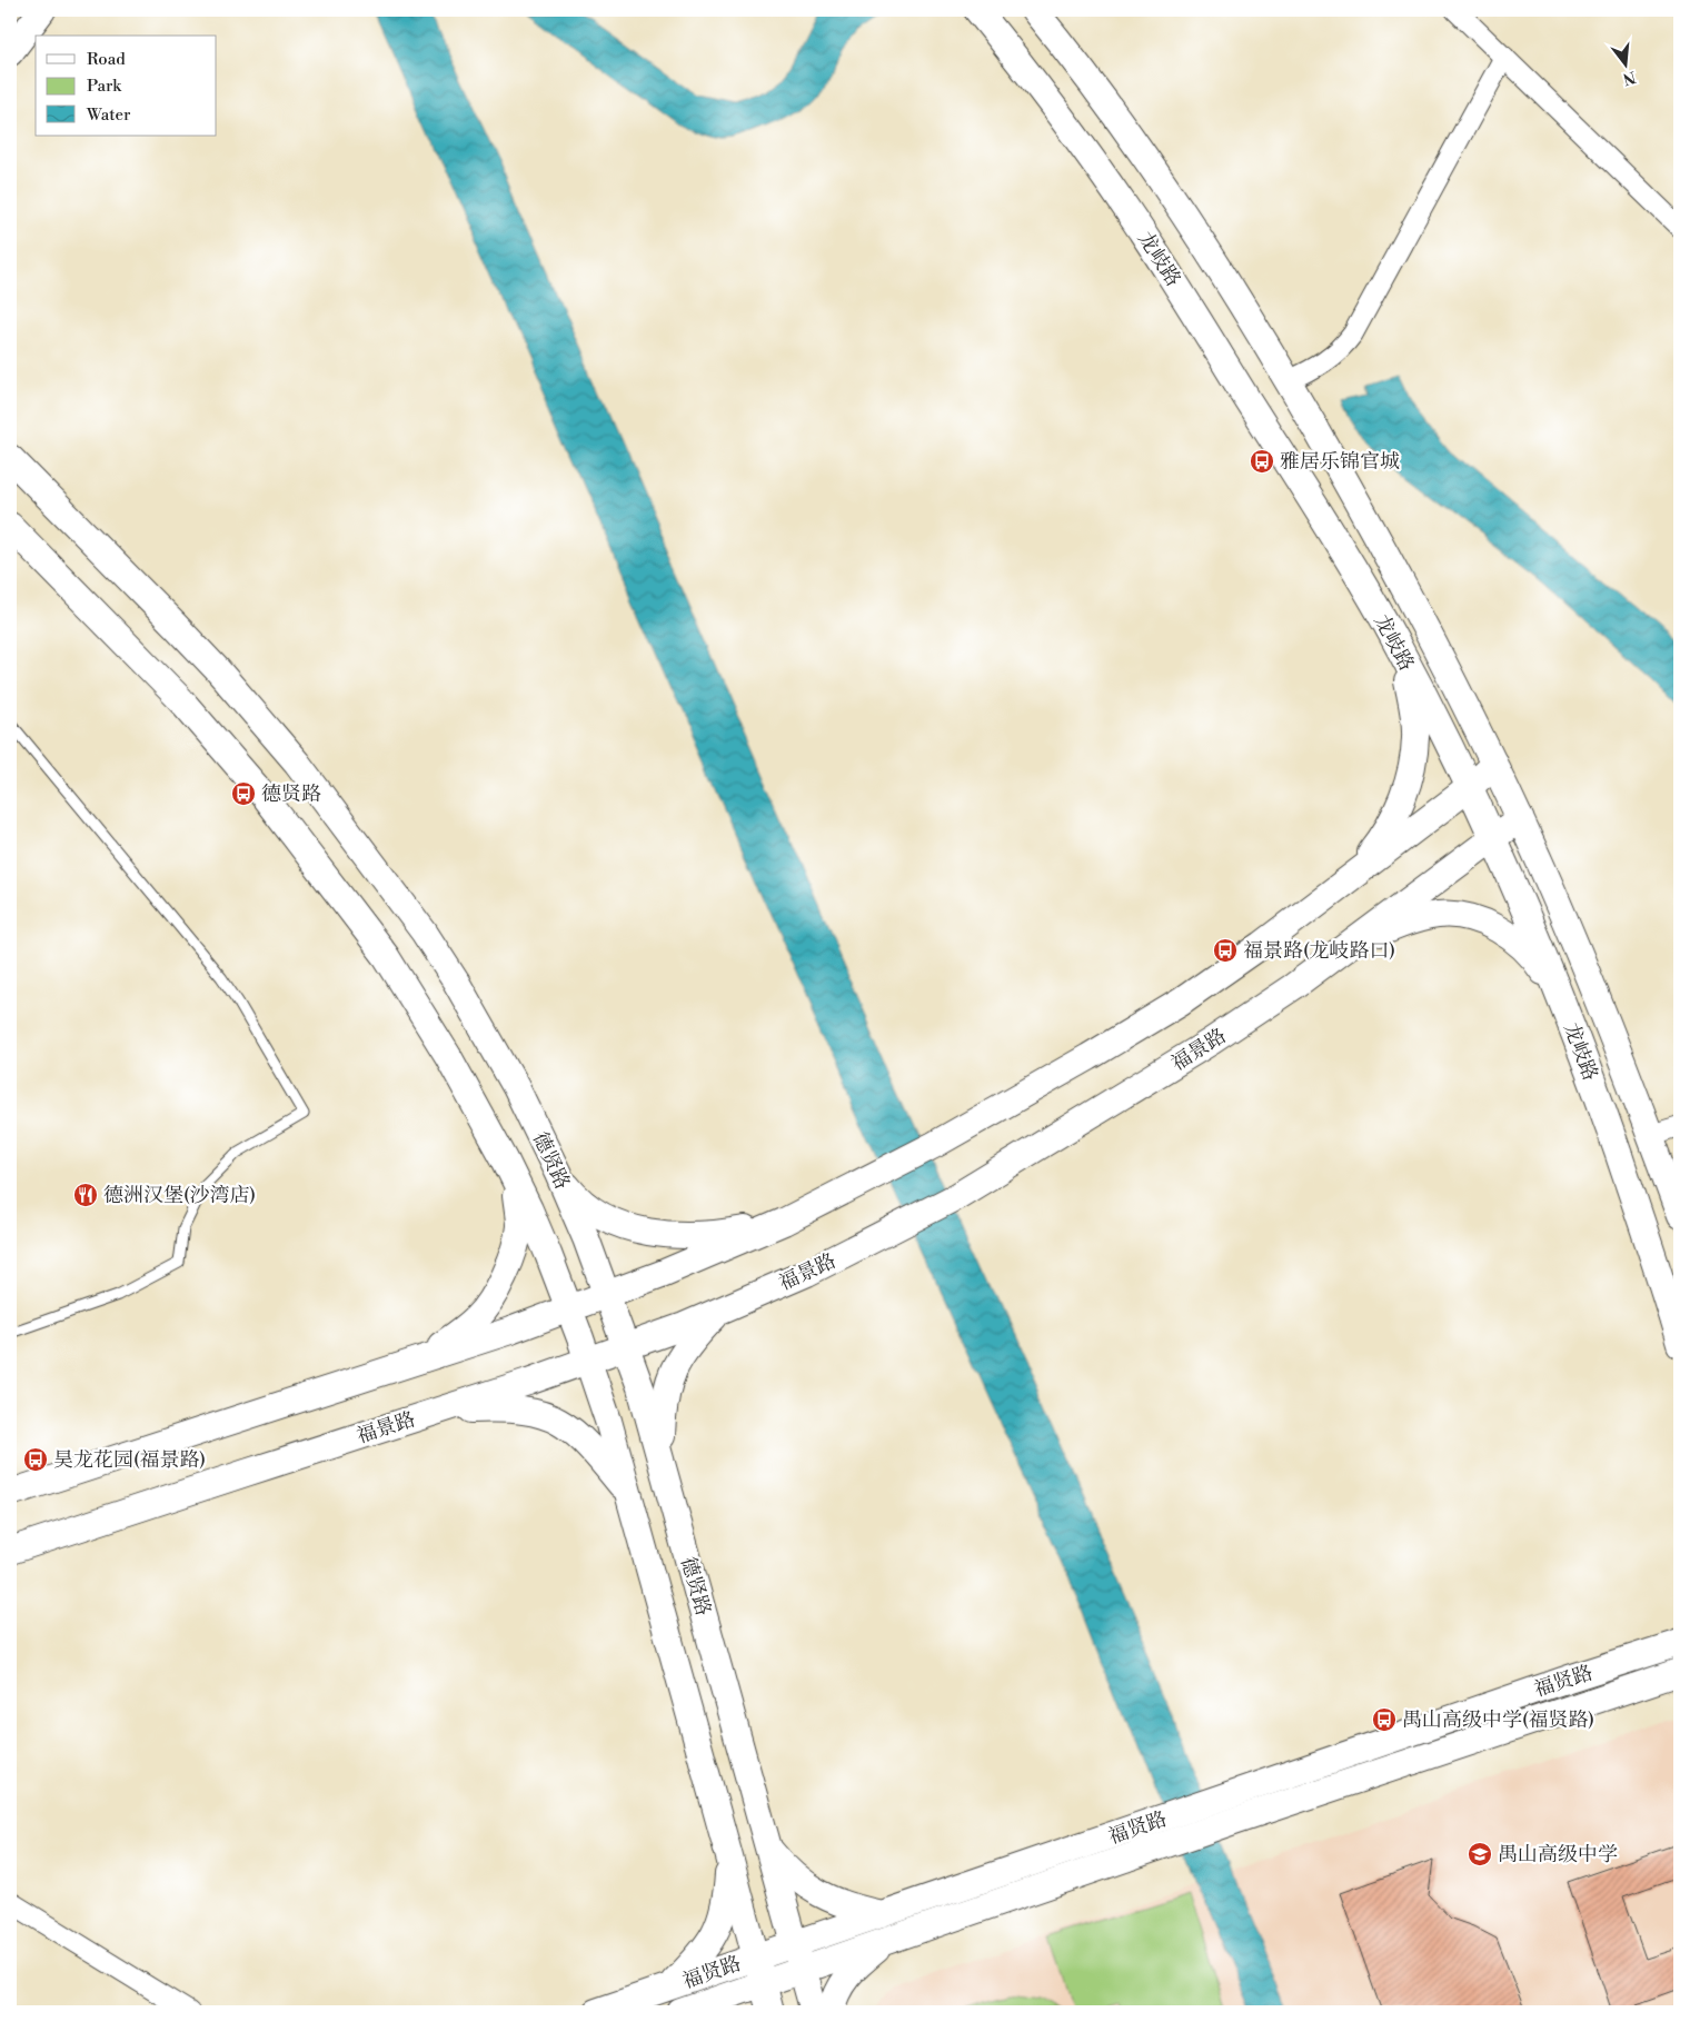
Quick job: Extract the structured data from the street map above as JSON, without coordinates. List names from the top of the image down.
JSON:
{
  "streets": {
    "street": [
      "龙岐路",
      "福景路",
      "德贤路",
      "福贤路"
    ]
  },
  "crossings": [
    ["龙岐路", "福景路"],
    ["福景路", "德贤路"],
    ["德贤路", "福贤路"]
  ],
  "places": {
    "bus stop": [
      "雅居乐锦官城",
      "德贤路",
      "福景路(龙岐路口)",
      "昊龙花园(福景路)",
      "禺山高级中学(福贤路)"
    ],
    "restaurant": ["德洲汉堡(沙湾店)"],
    "school or university": ["禺山高级中学"]
  },
  "legend": ["Road", "Park", "Water"],
  "north": "bottom"
}
